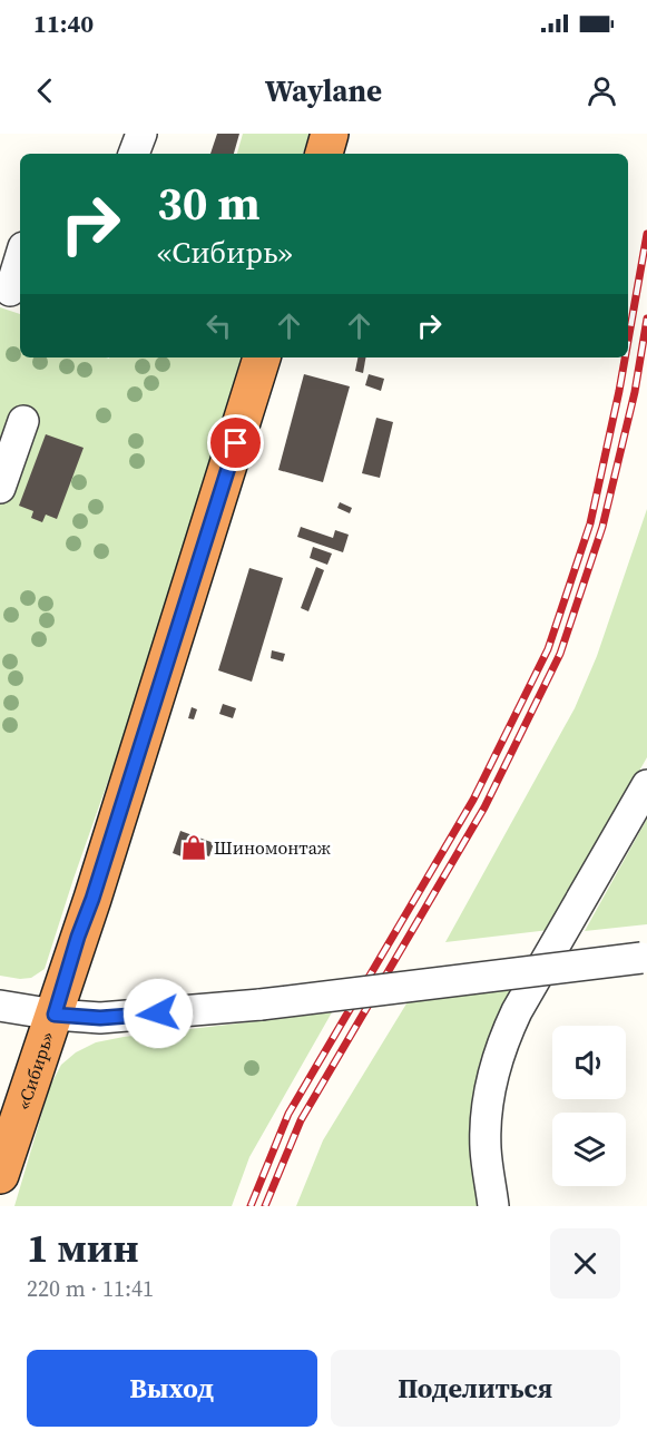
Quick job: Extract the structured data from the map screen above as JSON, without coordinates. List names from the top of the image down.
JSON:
{
  "streets": {
    "highway": ["«Сибирь»"]
  },
  "places": {
    "shop": ["Шиномонтаж"]
  },
  "page": {
    "status": "11:40",
    "header": "Waylane",
    "turn": ["30 m", "«Сибирь»"],
    "heading": ["1 мин", "220 m · 11:41"],
    "buttons": ["Выход", "Поделиться"]
  }
}
